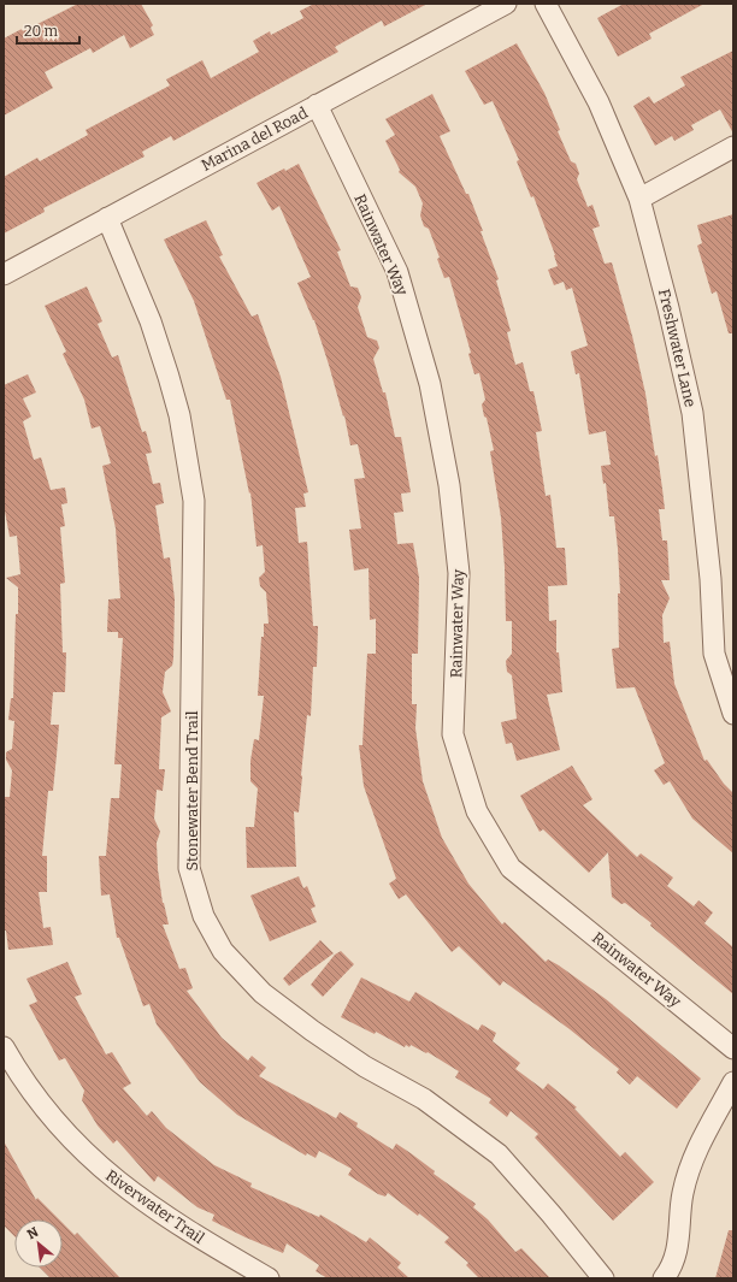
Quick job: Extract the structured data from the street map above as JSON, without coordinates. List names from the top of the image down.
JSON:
{
  "streets": {
    "street": [
      "Marina del Road",
      "Rainwater Way",
      "Freshwater Lane",
      "Stonewater Bend Trail",
      "Riverwater Trail"
    ]
  },
  "crossings": [
    ["Marina del Road", "Rainwater Way"],
    ["Marina del Road", "Stonewater Bend Trail"]
  ],
  "scale_bar": "20 m",
  "north": "top left"
}
